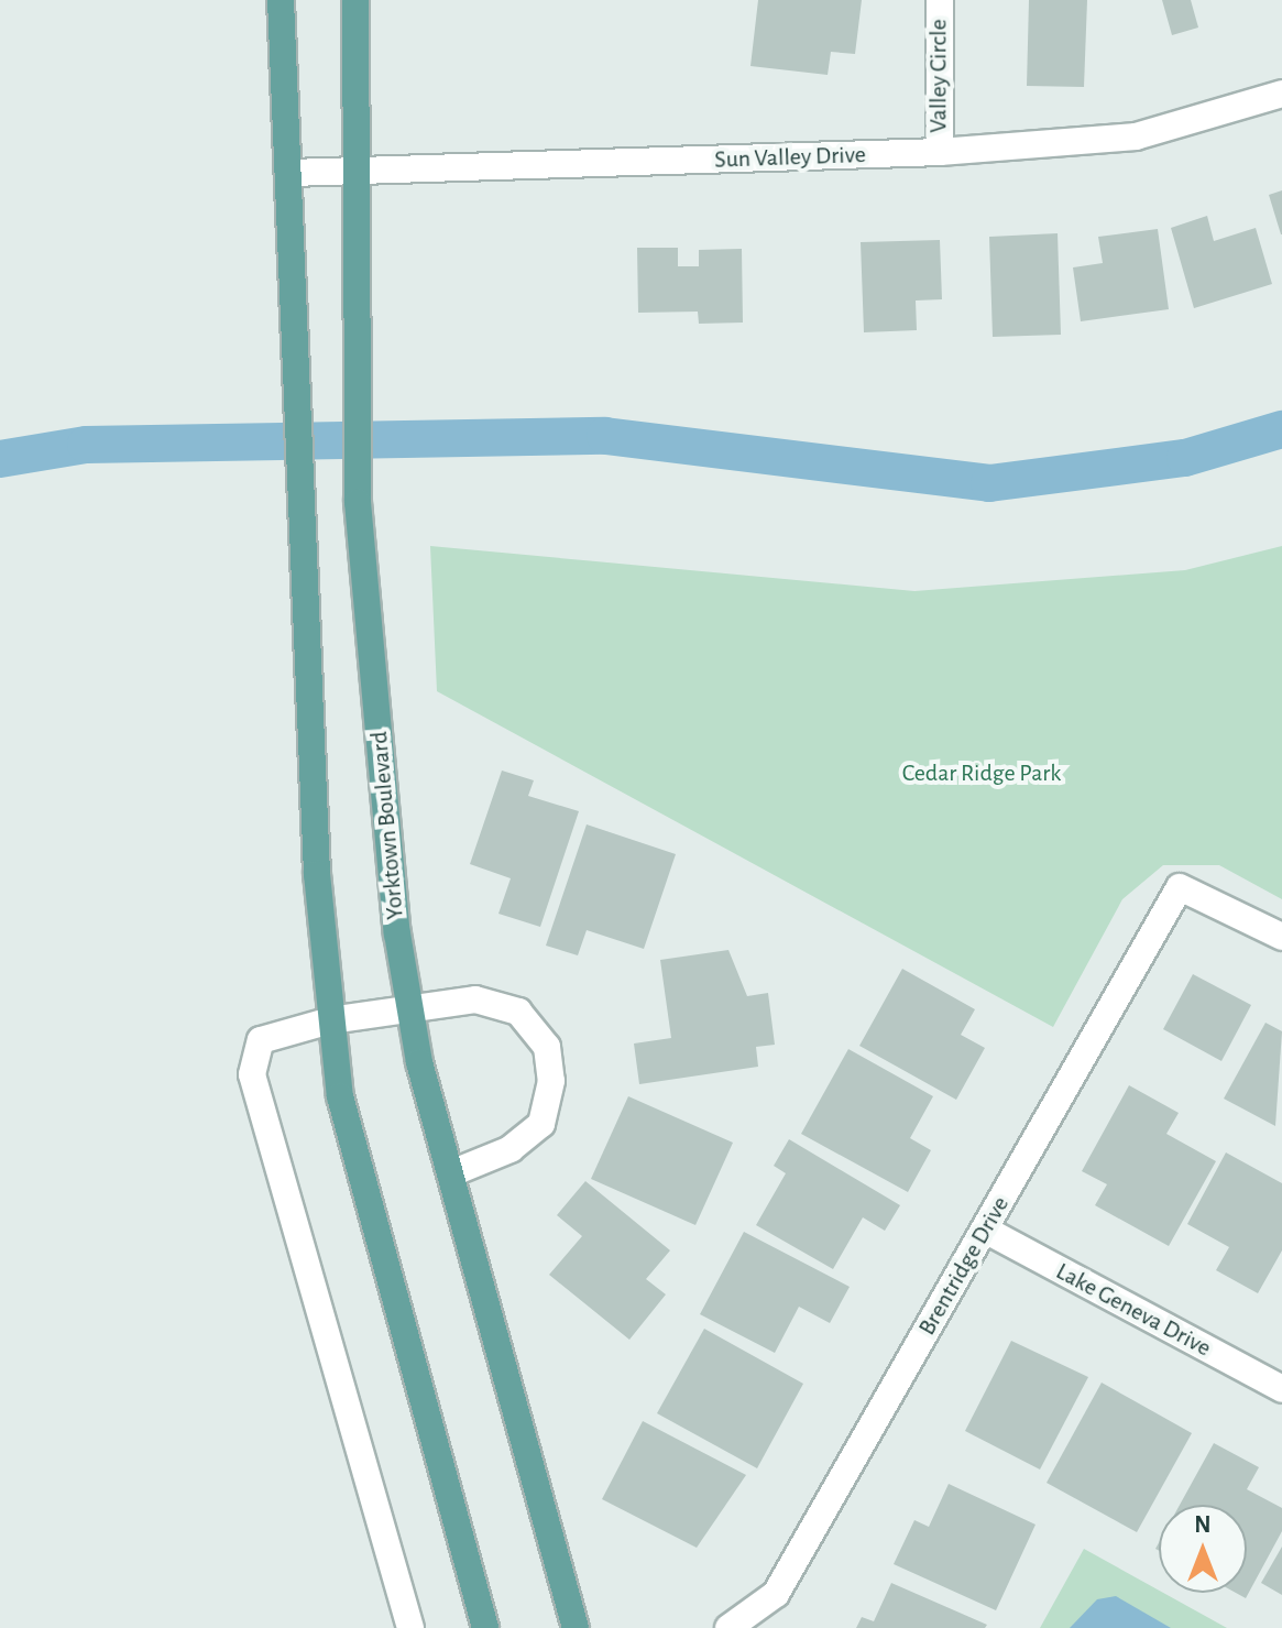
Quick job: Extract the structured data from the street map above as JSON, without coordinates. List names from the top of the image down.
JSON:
{
  "streets": {
    "main road": ["Yorktown Boulevard"],
    "street": [
      "Valley Circle",
      "Sun Valley Drive",
      "Brentridge Drive",
      "Lake Geneva Drive"
    ]
  },
  "crossings": [
    ["Valley Circle", "Sun Valley Drive"],
    ["Sun Valley Drive", "Yorktown Boulevard"],
    ["Brentridge Drive", "Lake Geneva Drive"]
  ],
  "parks": ["Cedar Ridge Park"],
  "north": "top"
}
